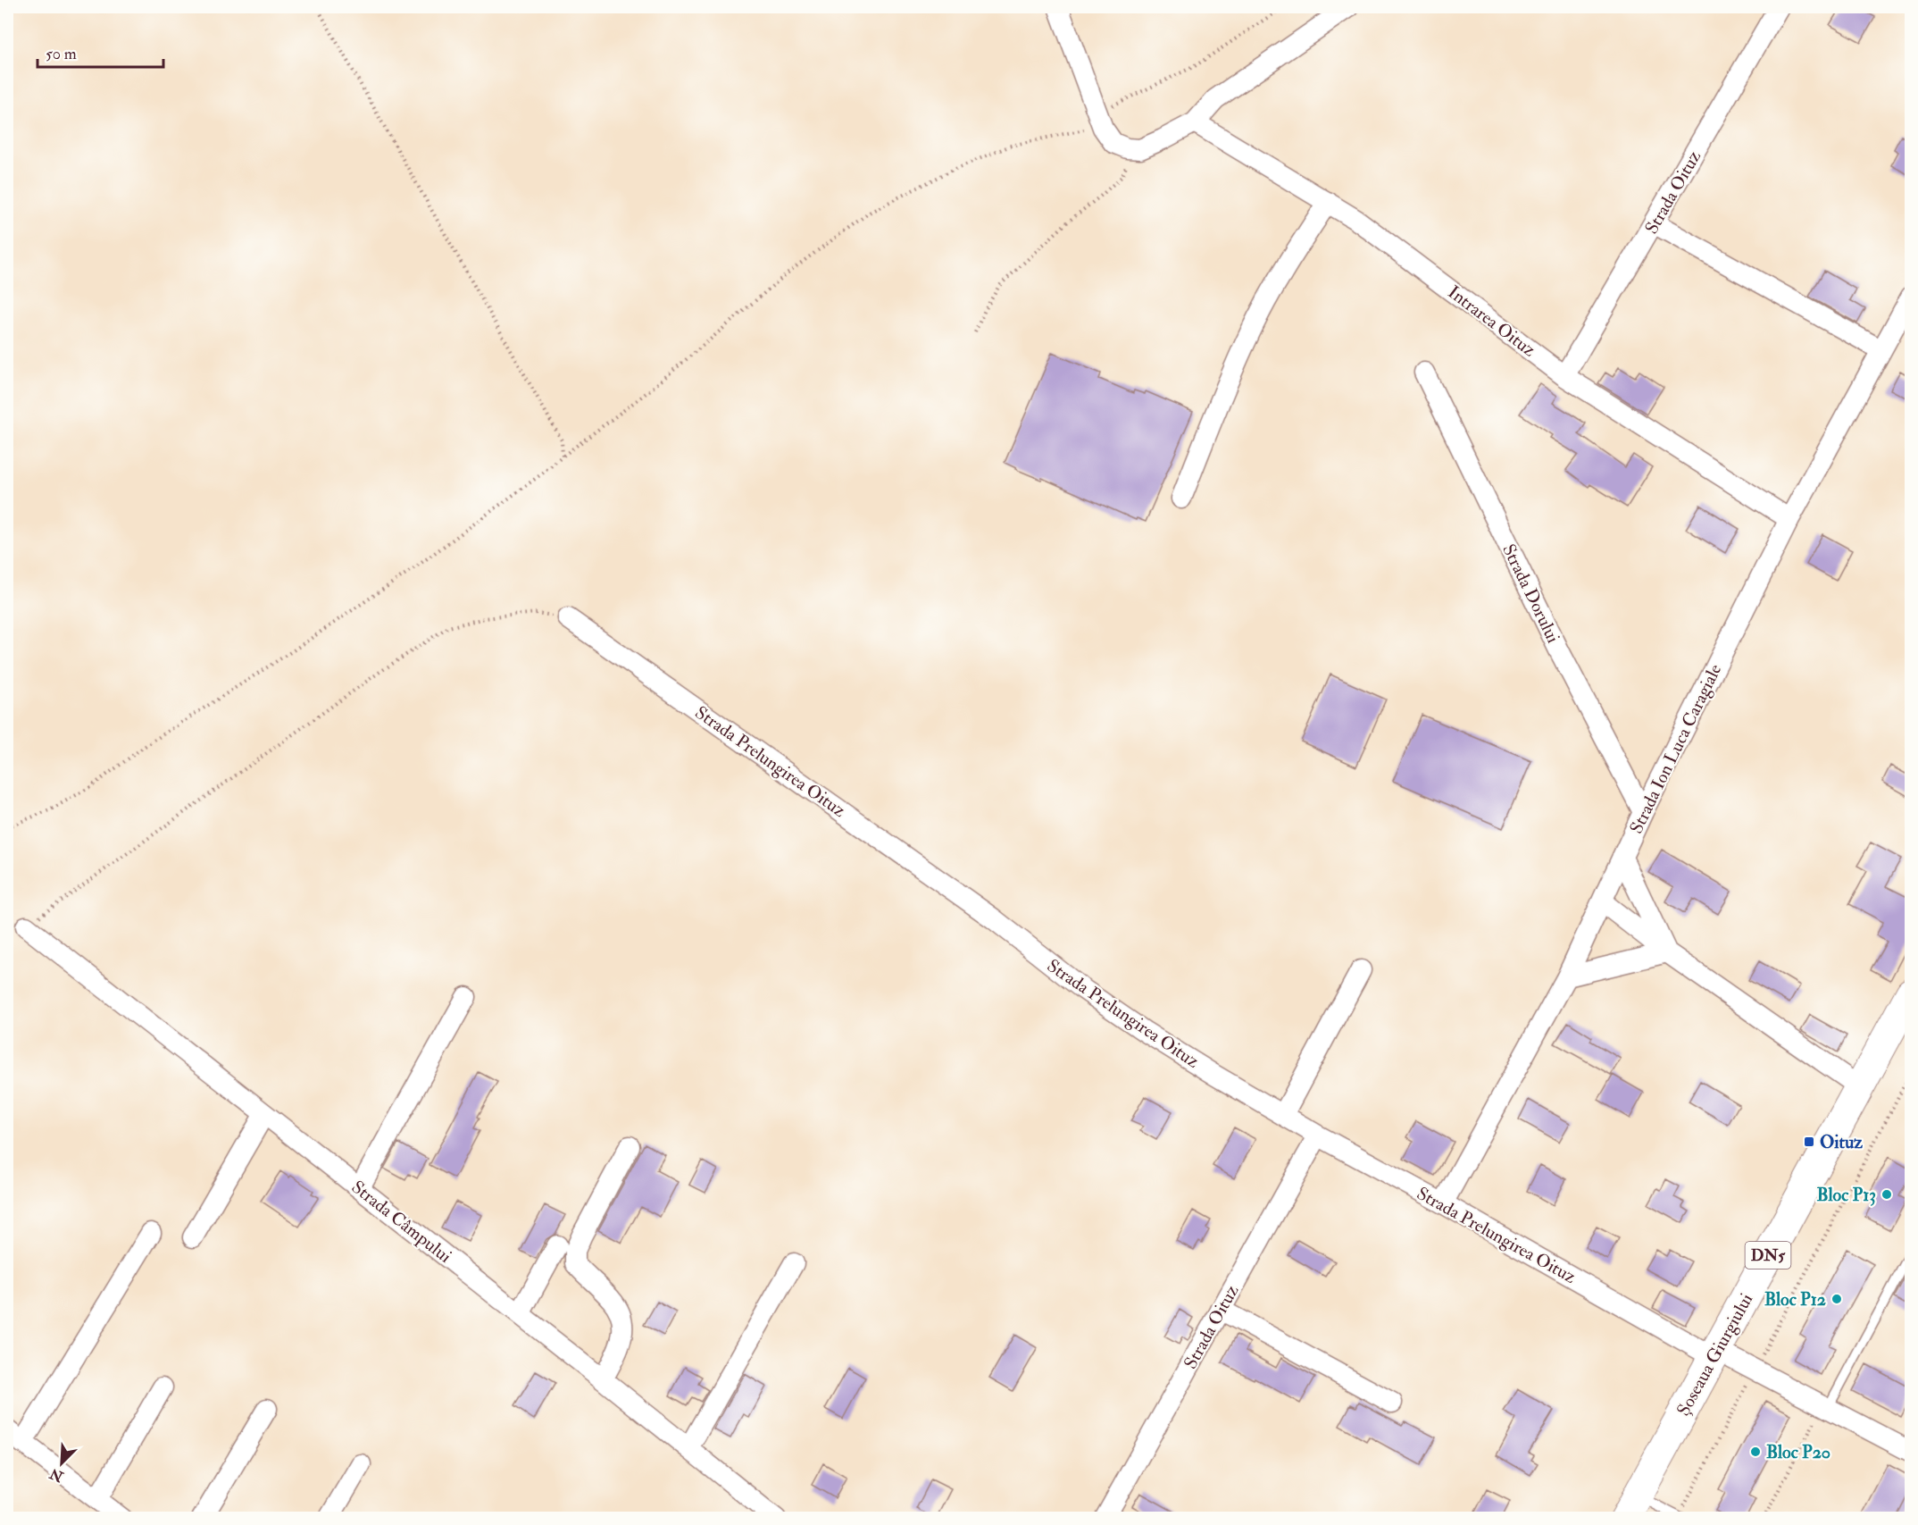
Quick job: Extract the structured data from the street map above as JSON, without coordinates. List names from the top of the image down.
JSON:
{
  "streets": {
    "highway": ["DN5", "Șoseaua Giurgiului"],
    "street": [
      "Strada Oituz",
      "Intrarea Oituz",
      "Strada Dorului",
      "Strada Ion Luca Caragiale",
      "Strada Prelungirea Oituz",
      "Strada Câmpului"
    ]
  },
  "crossings": [
    ["Strada Oituz", "Intrarea Oituz"],
    ["Strada Oituz", "Strada Prelungirea Oituz"],
    ["Intrarea Oituz", "Strada Ion Luca Caragiale"],
    ["Strada Dorului", "Strada Ion Luca Caragiale"],
    ["Strada Ion Luca Caragiale", "Strada Prelungirea Oituz"],
    ["Strada Prelungirea Oituz", "Șoseaua Giurgiului"]
  ],
  "places": {
    "transit": ["Oituz"],
    "other": ["Bloc P13", "Bloc P12", "Bloc P20"]
  },
  "scale_bar": "50 m",
  "north": "bottom left"
}
